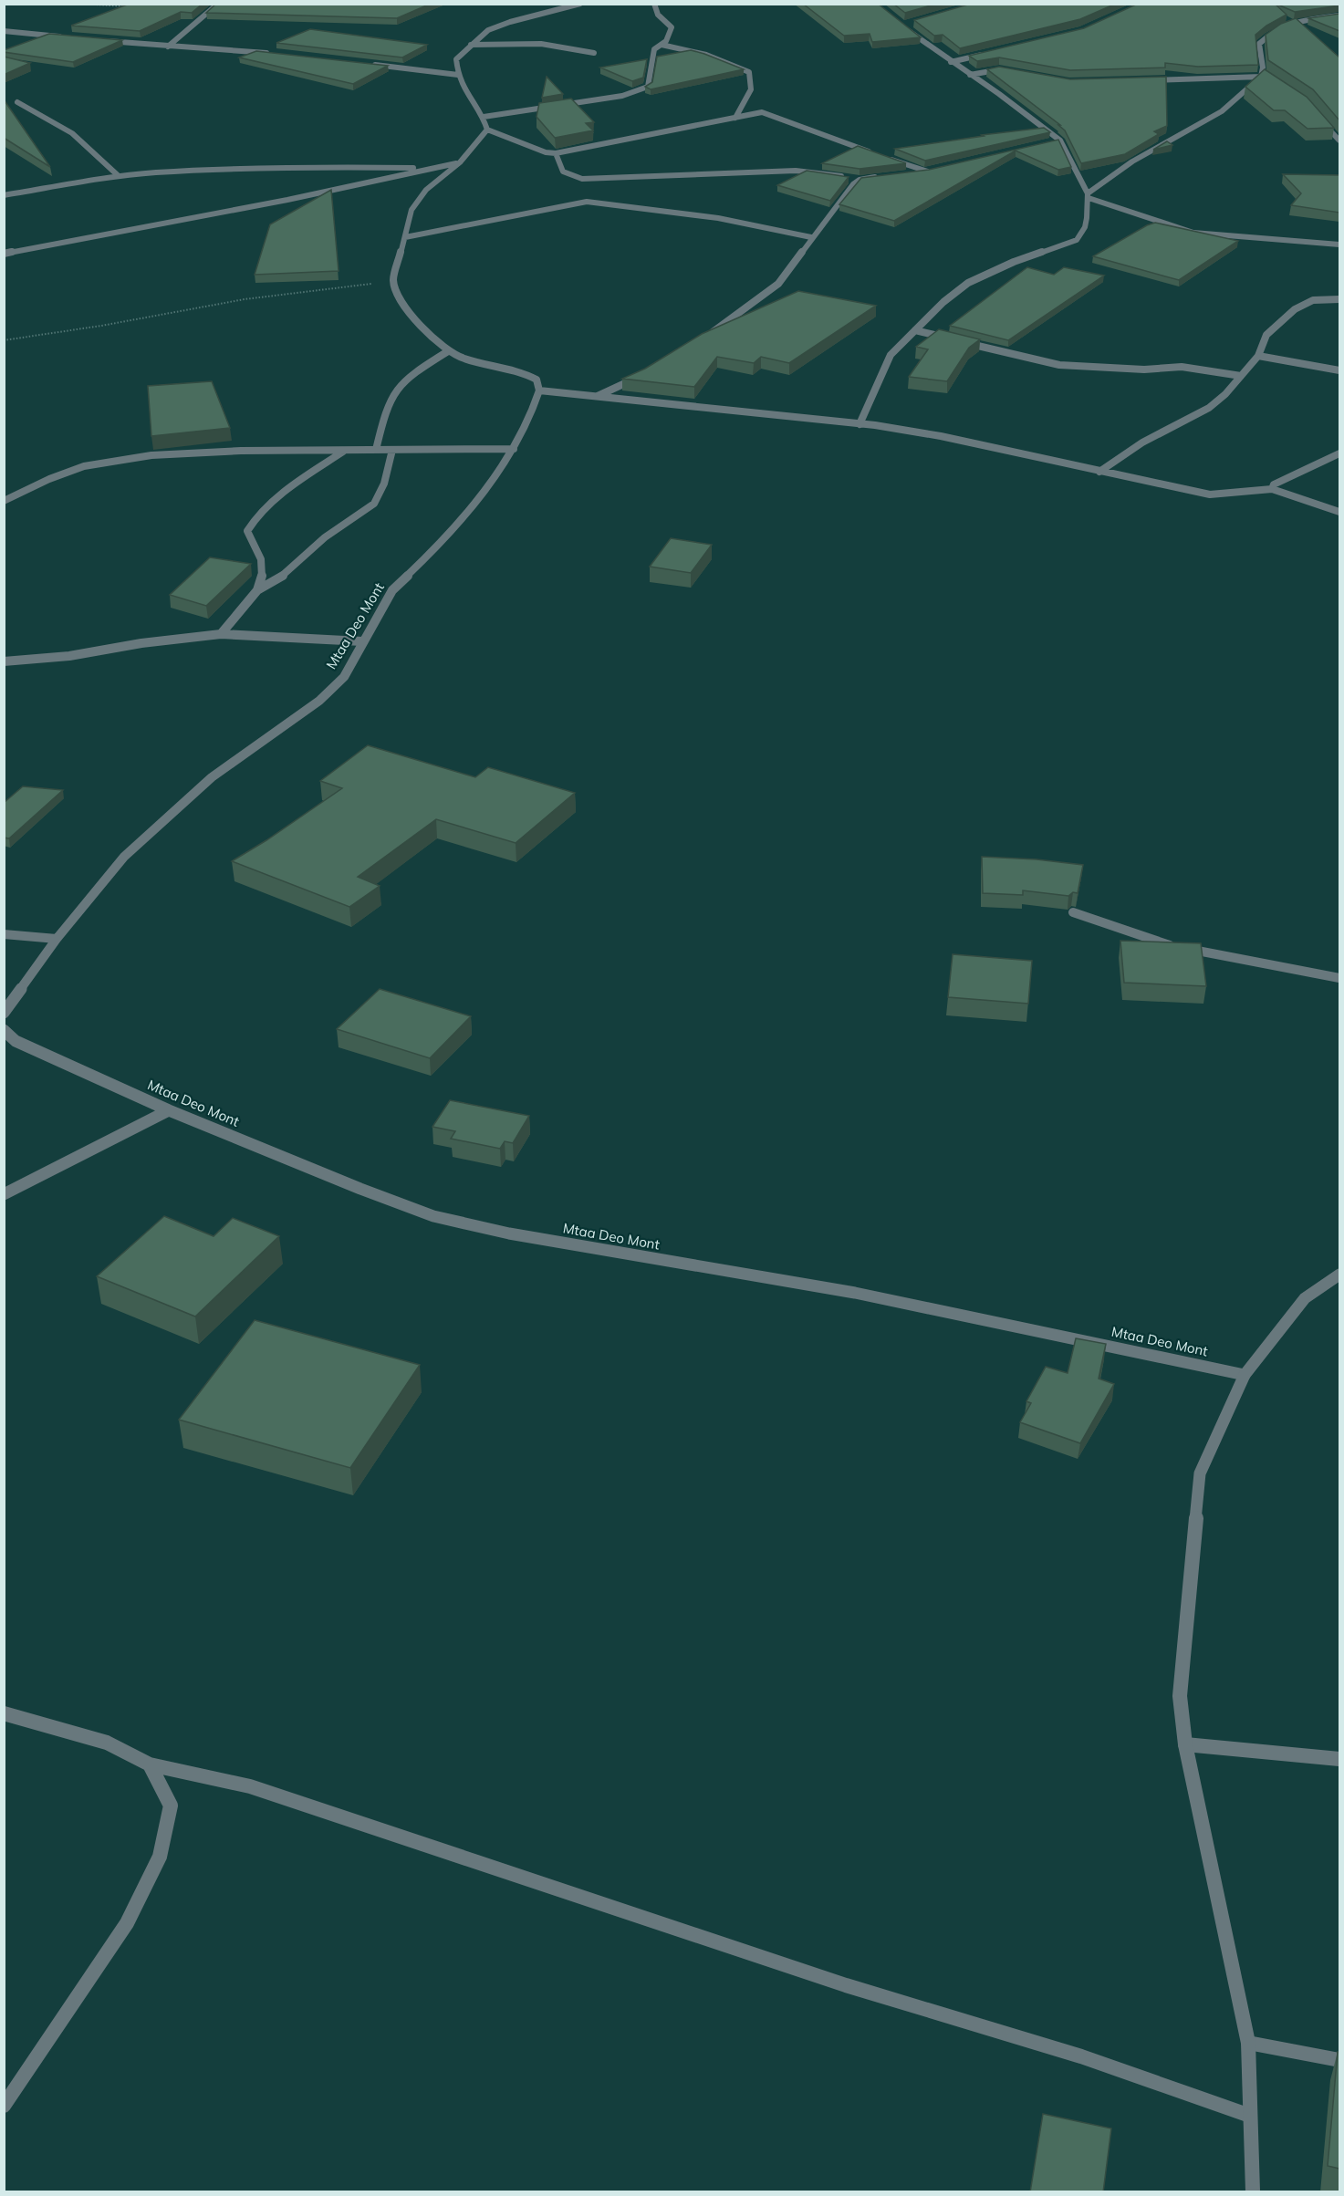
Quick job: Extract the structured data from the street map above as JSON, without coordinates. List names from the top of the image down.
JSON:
{
  "streets": {
    "street": ["Mtaa Deo Mont"]
  }
}
